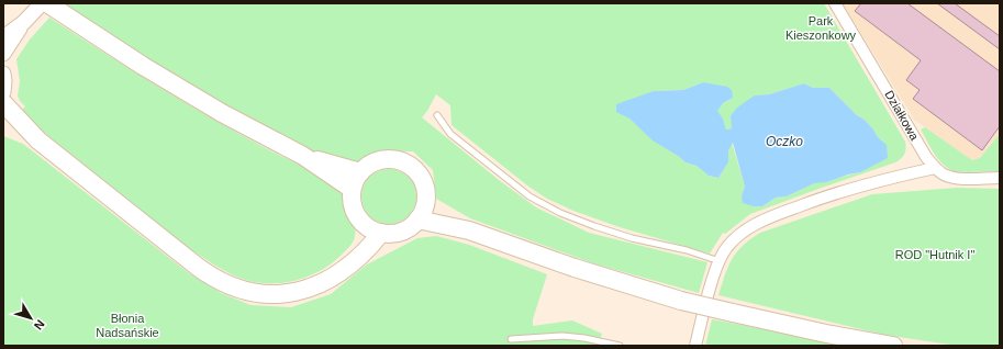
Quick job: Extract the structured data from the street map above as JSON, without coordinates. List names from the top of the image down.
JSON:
{
  "streets": {
    "street": ["Działkowa"]
  },
  "water": ["Oczko"],
  "parks": ["Park Kieszonkowy", "ROD \"Hutnik I\"", "Błonia Nadsańskie"],
  "north": "bottom right"
}
